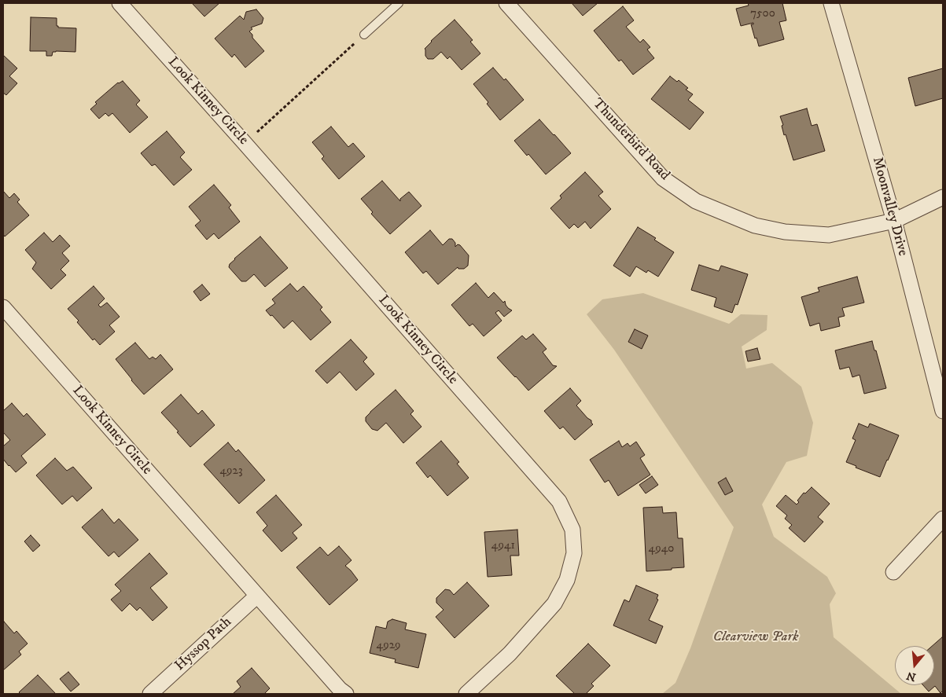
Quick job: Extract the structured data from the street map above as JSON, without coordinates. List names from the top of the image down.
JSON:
{
  "streets": {
    "street": [
      "Look Kinney Circle",
      "Thunderbird Road",
      "Moonvalley Drive",
      "Hyssop Path"
    ]
  },
  "crossings": [
    ["Look Kinney Circle", "Hyssop Path"],
    ["Thunderbird Road", "Moonvalley Drive"]
  ],
  "parks": ["Clearview Park"],
  "house_numbers": [
    "7500",
    "4923",
    "4941",
    "4940",
    "4929"
  ],
  "north": "bottom"
}
